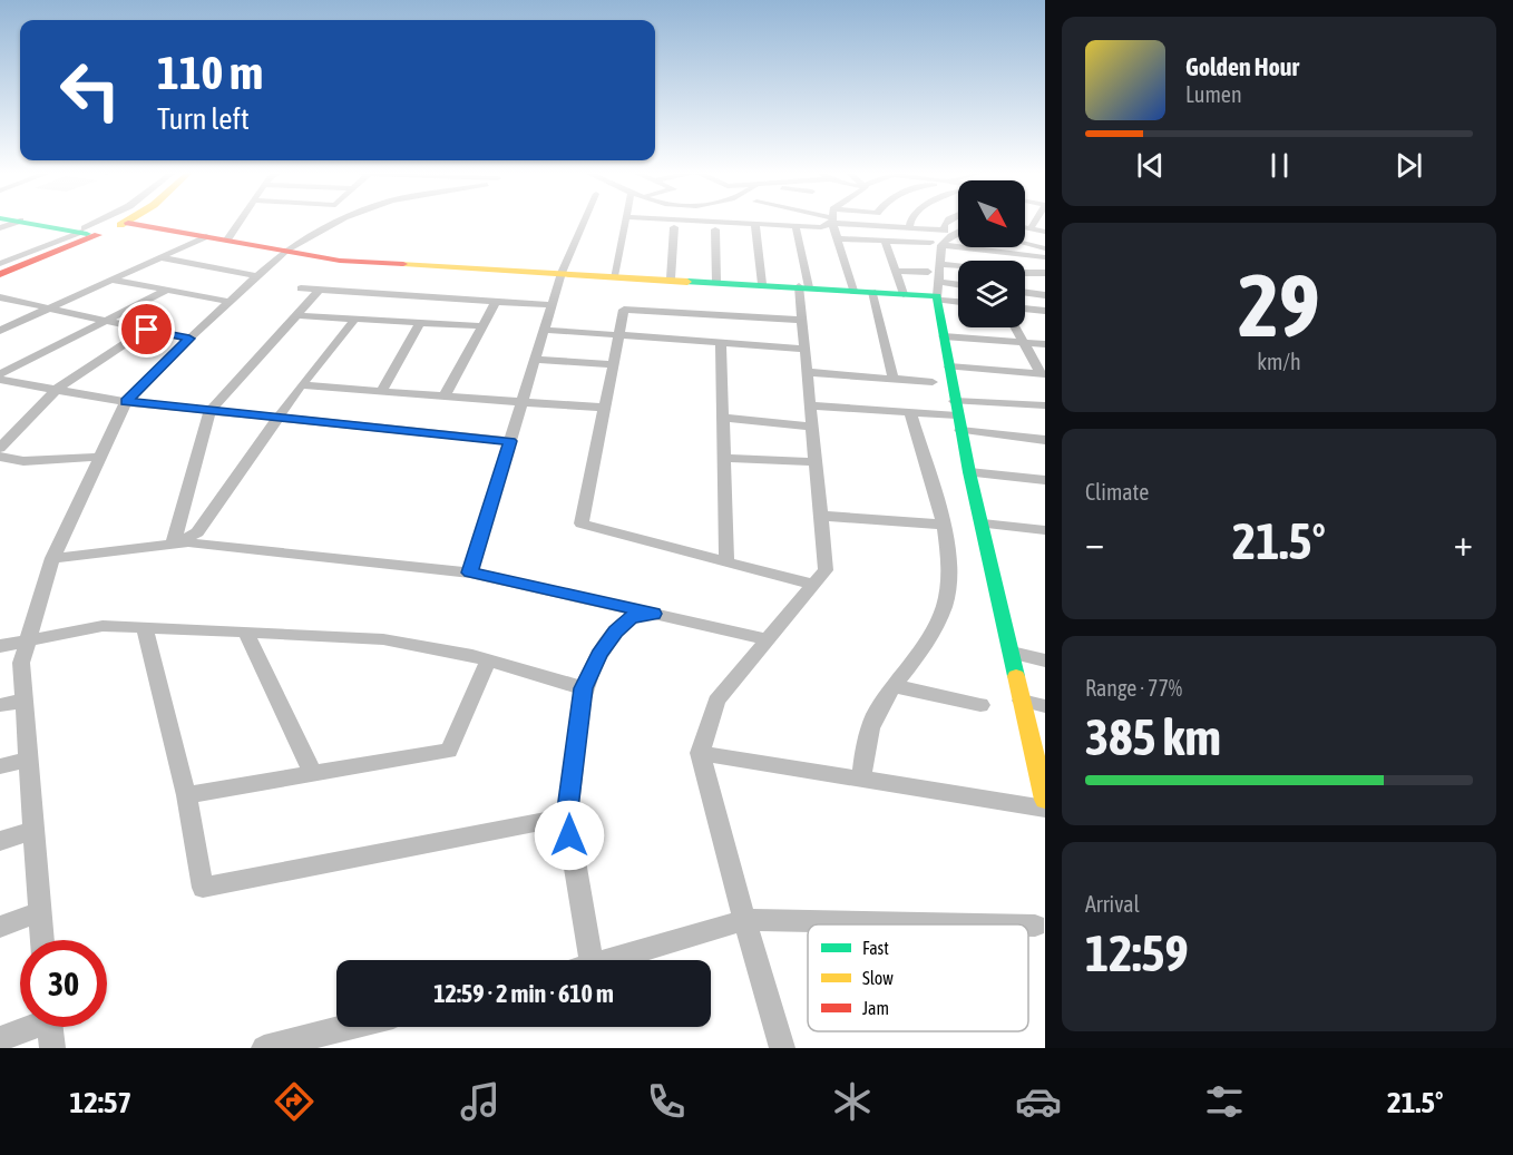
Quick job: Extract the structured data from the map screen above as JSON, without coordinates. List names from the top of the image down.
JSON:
{
  "legend": ["Fast", "Slow", "Jam"],
  "north": "bottom right",
  "page": {
    "turn": ["110 m", "Turn left"],
    "song": ["Golden Hour", "Lumen"],
    "tile": [
      ["29", "km/h"],
      "Climate",
      ["Range · 77%", "385 km"],
      ["Arrival", "12:59"]
    ],
    "heat": ["−", "21.5°", "+"],
    "limit": "30",
    "trip": "12:59 · 2 min · 610 m",
    "tabs": ["12:57", "21.5°"]
  }
}
